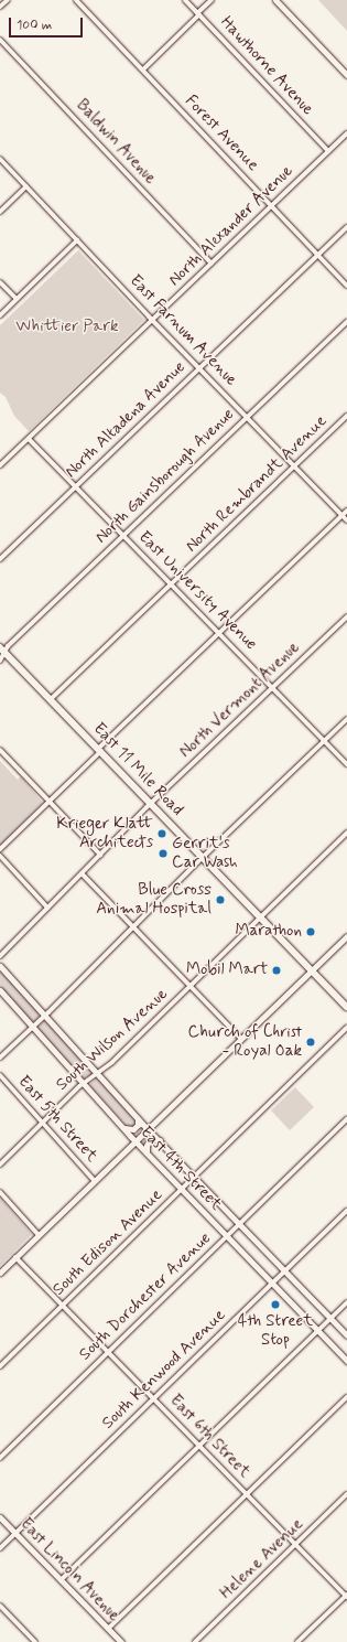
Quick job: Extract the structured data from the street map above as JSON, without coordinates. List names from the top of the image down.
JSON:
{
  "streets": {
    "main road": ["East 11 Mile Road"],
    "street": [
      "Hawthorne Avenue",
      "Forest Avenue",
      "Baldwin Avenue",
      "North Alexander Avenue",
      "East Farnum Avenue",
      "North Altadena Avenue",
      "North Gainsborough Avenue",
      "North Rembrandt Avenue",
      "East University Avenue",
      "North Vermont Avenue",
      "South Wilson Avenue",
      "East 5th Street",
      "East 4th Street",
      "South Edison Avenue",
      "South Dorchester Avenue",
      "South Kenwood Avenue",
      "East 6th Street",
      "Helene Avenue",
      "East Lincoln Avenue"
    ]
  },
  "crossings": [
    ["Hawthorne Avenue", "North Alexander Avenue"],
    ["Forest Avenue", "North Alexander Avenue"],
    ["Forest Avenue", "North Altadena Avenue"],
    ["Baldwin Avenue", "North Alexander Avenue"],
    ["North Alexander Avenue", "East Farnum Avenue"],
    ["North Alexander Avenue", "East University Avenue"],
    ["East Farnum Avenue", "North Altadena Avenue"],
    ["East Farnum Avenue", "North Gainsborough Avenue"],
    ["East Farnum Avenue", "North Rembrandt Avenue"],
    ["North Altadena Avenue", "East University Avenue"],
    ["North Gainsborough Avenue", "East University Avenue"],
    ["North Gainsborough Avenue", "East 11 Mile Road"],
    ["North Rembrandt Avenue", "East University Avenue"],
    ["North Rembrandt Avenue", "East 11 Mile Road"],
    ["East University Avenue", "North Vermont Avenue"],
    ["North Vermont Avenue", "East 11 Mile Road"],
    ["East 11 Mile Road", "South Wilson Avenue"],
    ["South Wilson Avenue", "East 5th Street"],
    ["South Wilson Avenue", "East 4th Street"],
    ["East 4th Street", "South Edison Avenue"],
    ["East 4th Street", "South Dorchester Avenue"],
    ["East 4th Street", "South Kenwood Avenue"],
    ["South Edison Avenue", "East 6th Street"],
    ["South Dorchester Avenue", "East 6th Street"],
    ["South Kenwood Avenue", "East 6th Street"],
    ["South Kenwood Avenue", "East Lincoln Avenue"],
    ["East 6th Street", "Helene Avenue"]
  ],
  "parks": ["Whittier Park"],
  "places": [
    "Krieger Klatt Architects",
    "Gerrit's Car Wash",
    "Blue Cross Animal Hospital",
    "Marathon",
    "Mobil Mart",
    "Church of Christ - Royal Oak",
    "4th Street Stop"
  ],
  "scale_bar": "100 m"
}
